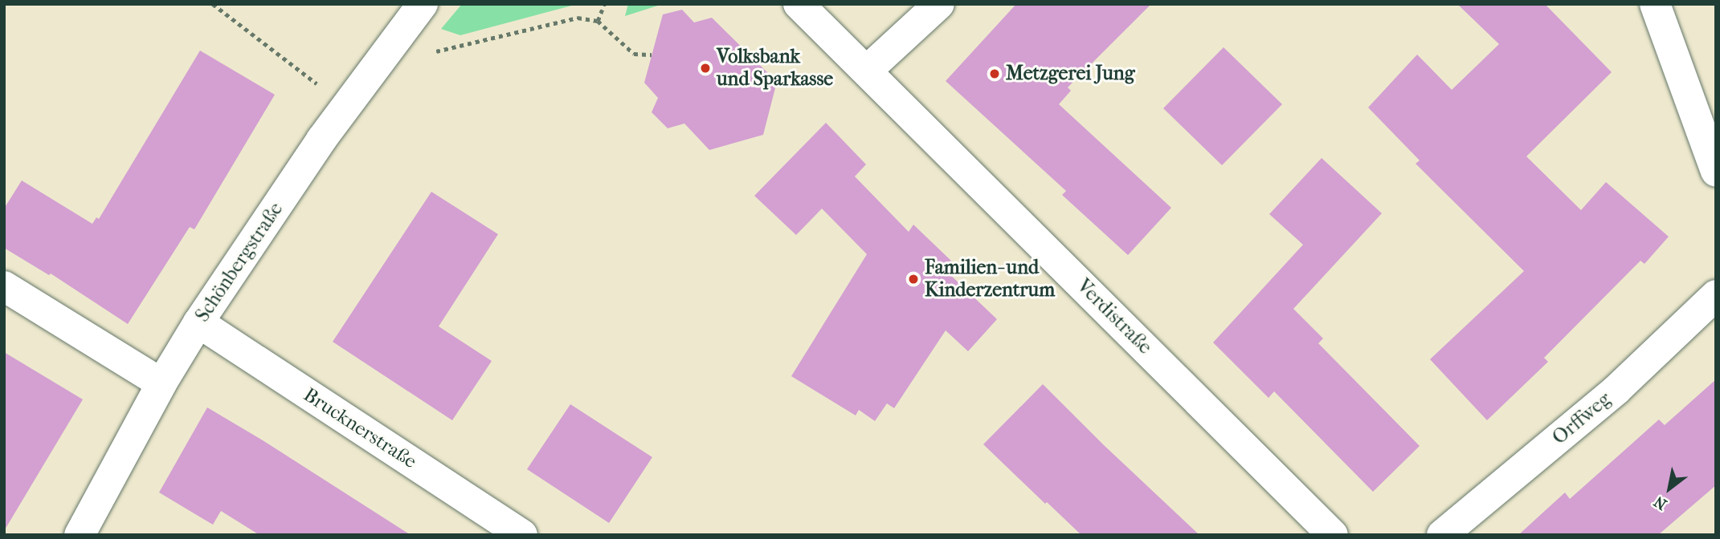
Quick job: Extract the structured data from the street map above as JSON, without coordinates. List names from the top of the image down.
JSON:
{
  "streets": {
    "street": [
      "Schönbergstraße",
      "Verdistraße",
      "Orffweg",
      "Brucknerstraße"
    ]
  },
  "crossings": [
    ["Schönbergstraße", "Brucknerstraße"]
  ],
  "places": ["Volksbank und Sparkasse", "Metzgerei Jung", "Familien- und Kinderzentrum"],
  "north": "bottom left"
}
